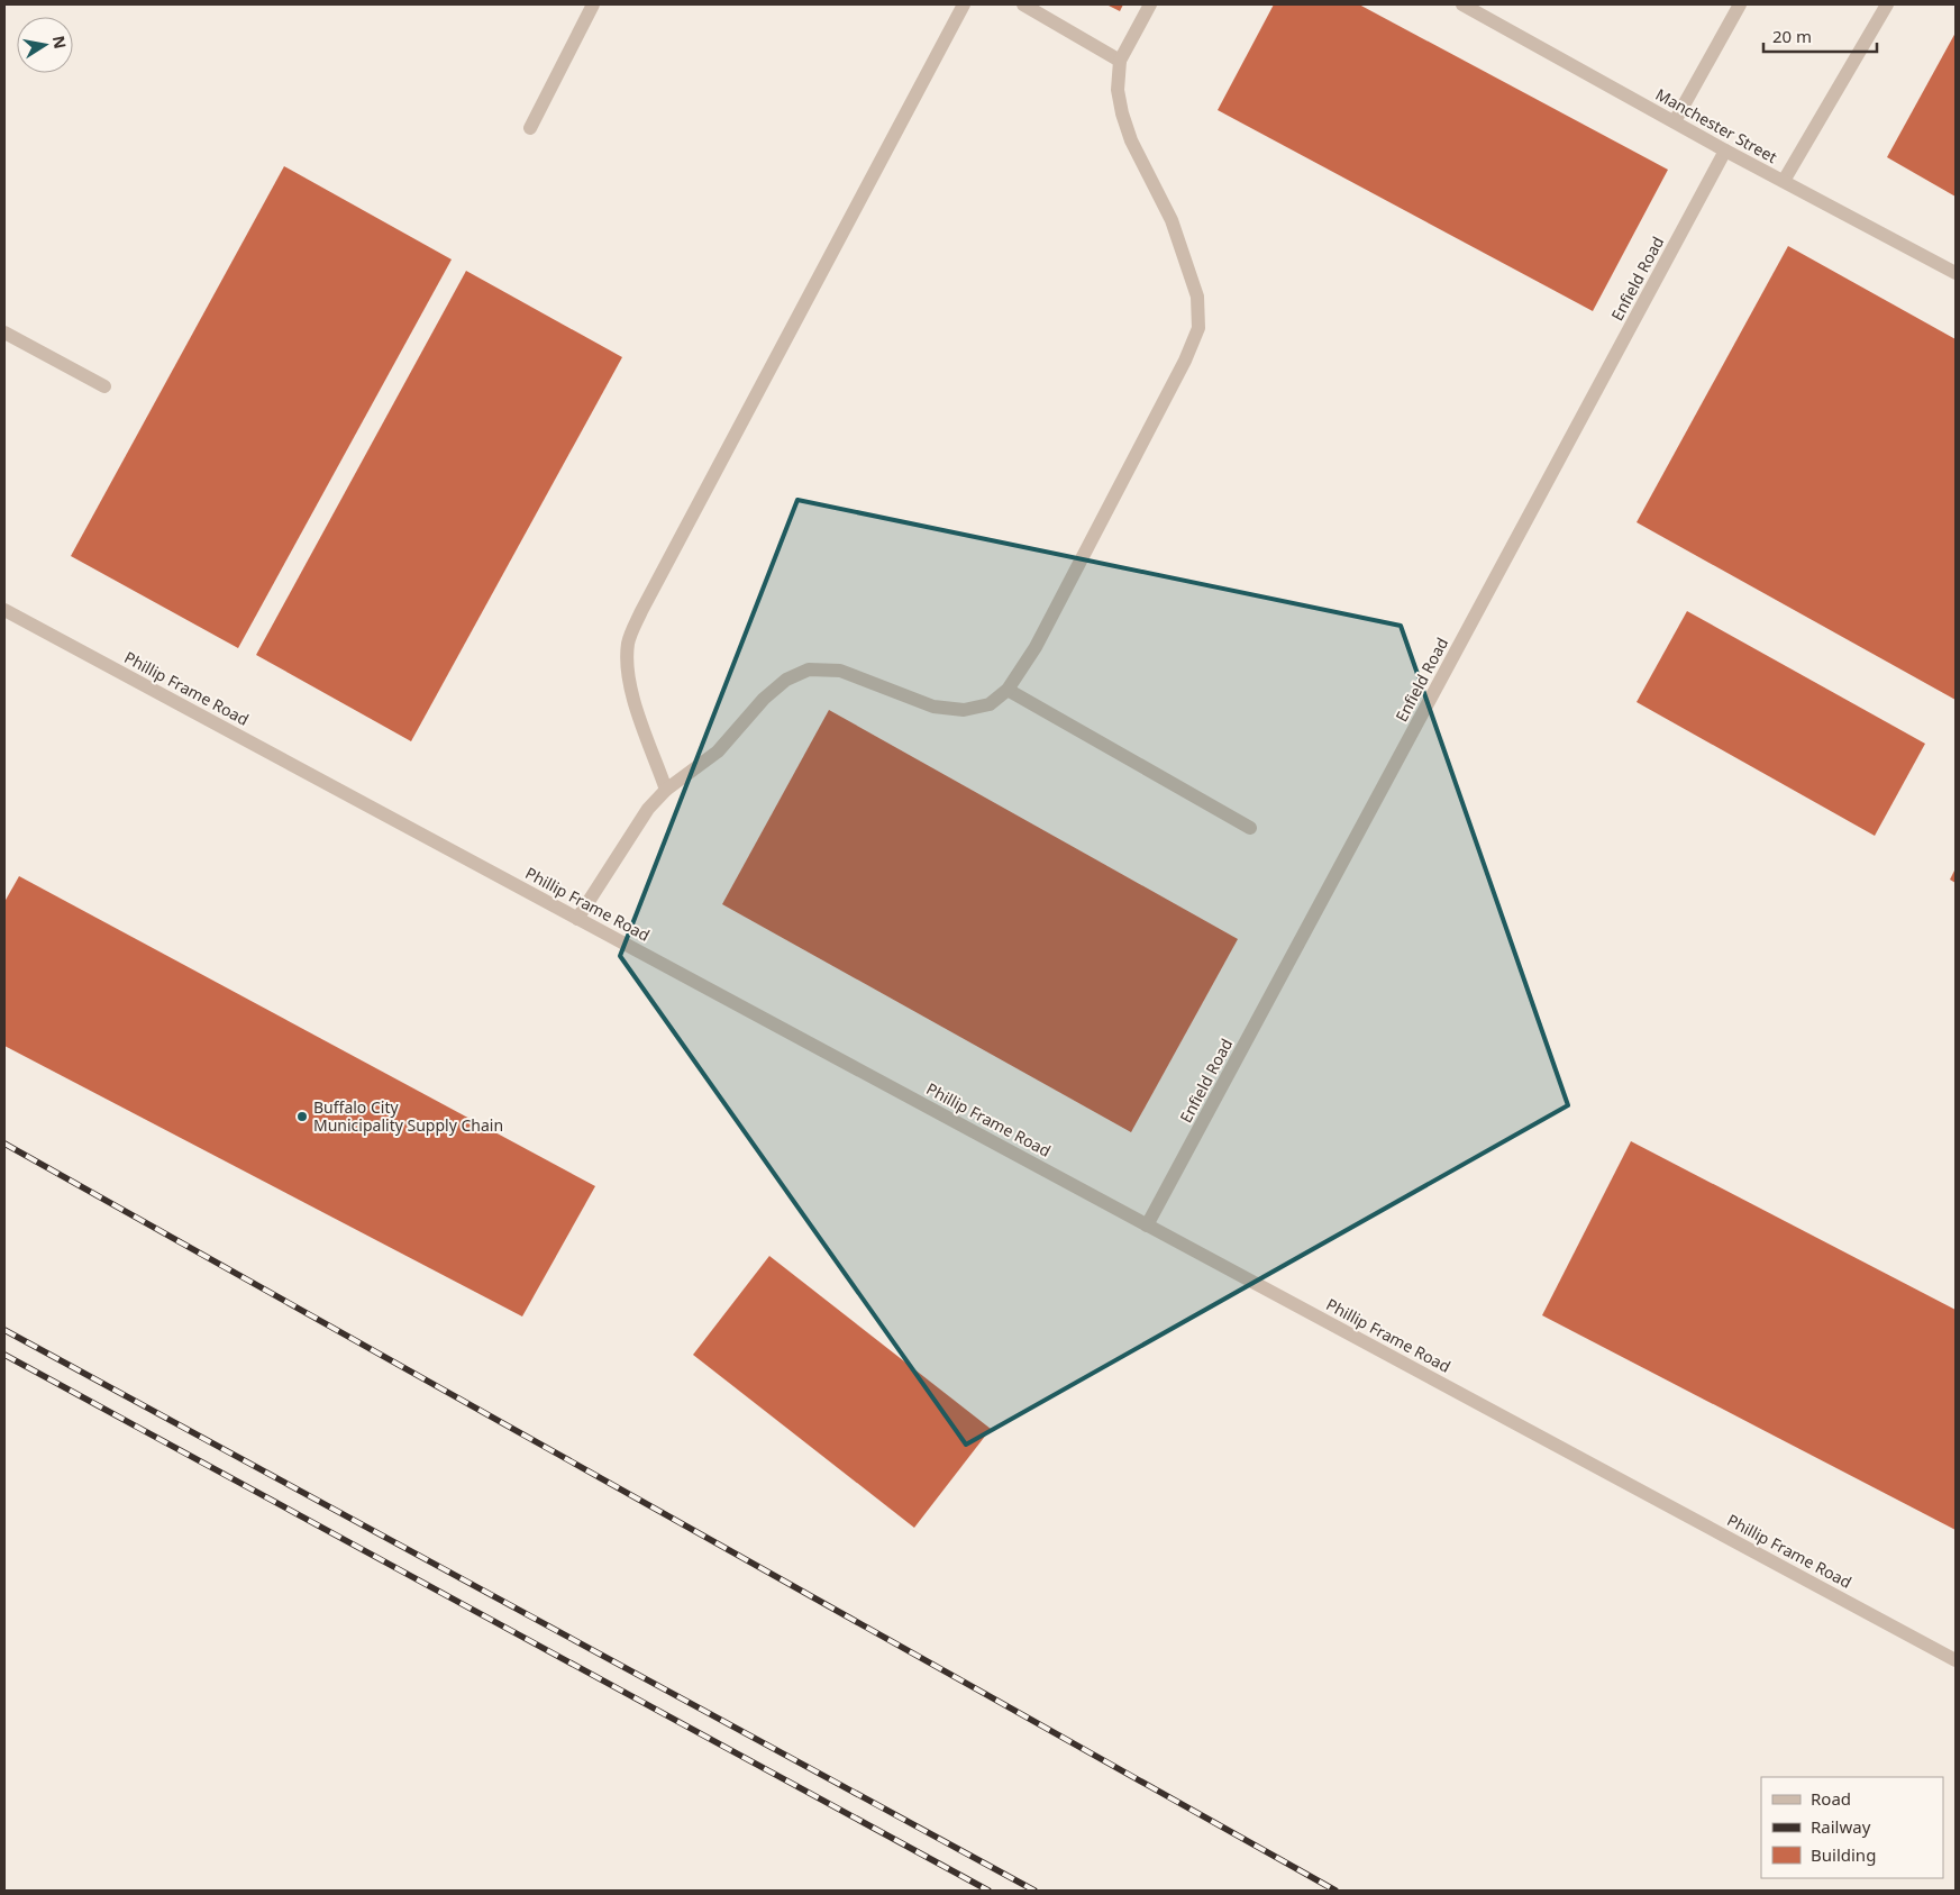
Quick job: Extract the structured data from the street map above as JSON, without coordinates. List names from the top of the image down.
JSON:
{
  "streets": {
    "street": ["Manchester Street", "Enfield Road", "Phillip Frame Road"]
  },
  "crossings": [
    ["Manchester Street", "Enfield Road"],
    ["Enfield Road", "Phillip Frame Road"]
  ],
  "places": ["Buffalo City Municipality Supply Chain"],
  "legend": ["Road", "Railway", "Building"],
  "scale_bar": "20 m",
  "north": "right"
}
